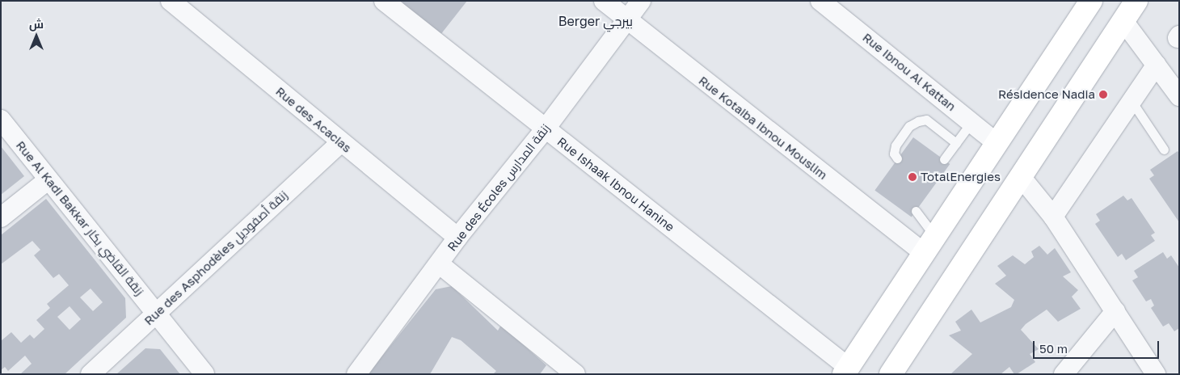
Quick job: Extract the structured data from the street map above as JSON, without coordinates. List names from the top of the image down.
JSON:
{
  "streets": {
    "street": [
      "Rue Ibnou Al Kattan",
      "Rue des Acacias",
      "Rue Kotaiba Ibnou Mouslim",
      "Rue Ishaak Ibnou Hanine",
      "Rue des Écoles زنقة المدارس",
      "Rue Al Kadi Bakkar زنقة القاضي بكار",
      "Rue des Asphodèles زنقة أصفوديل"
    ]
  },
  "crossings": [
    ["Rue des Acacias", "Rue des Écoles زنقة المدارس"],
    ["Rue des Acacias", "Rue des Asphodèles زنقة أصفوديل"],
    ["Rue Kotaiba Ibnou Mouslim", "Rue des Écoles زنقة المدارس"],
    ["Rue Ishaak Ibnou Hanine", "Rue des Écoles زنقة المدارس"],
    ["Rue Al Kadi Bakkar زنقة القاضي بكار", "Rue des Asphodèles زنقة أصفوديل"]
  ],
  "districts": ["Berger بيرجي"],
  "places": ["Résidence Nadia", "TotalEnergies"],
  "scale_bar": "50 m",
  "north": "top"
}
